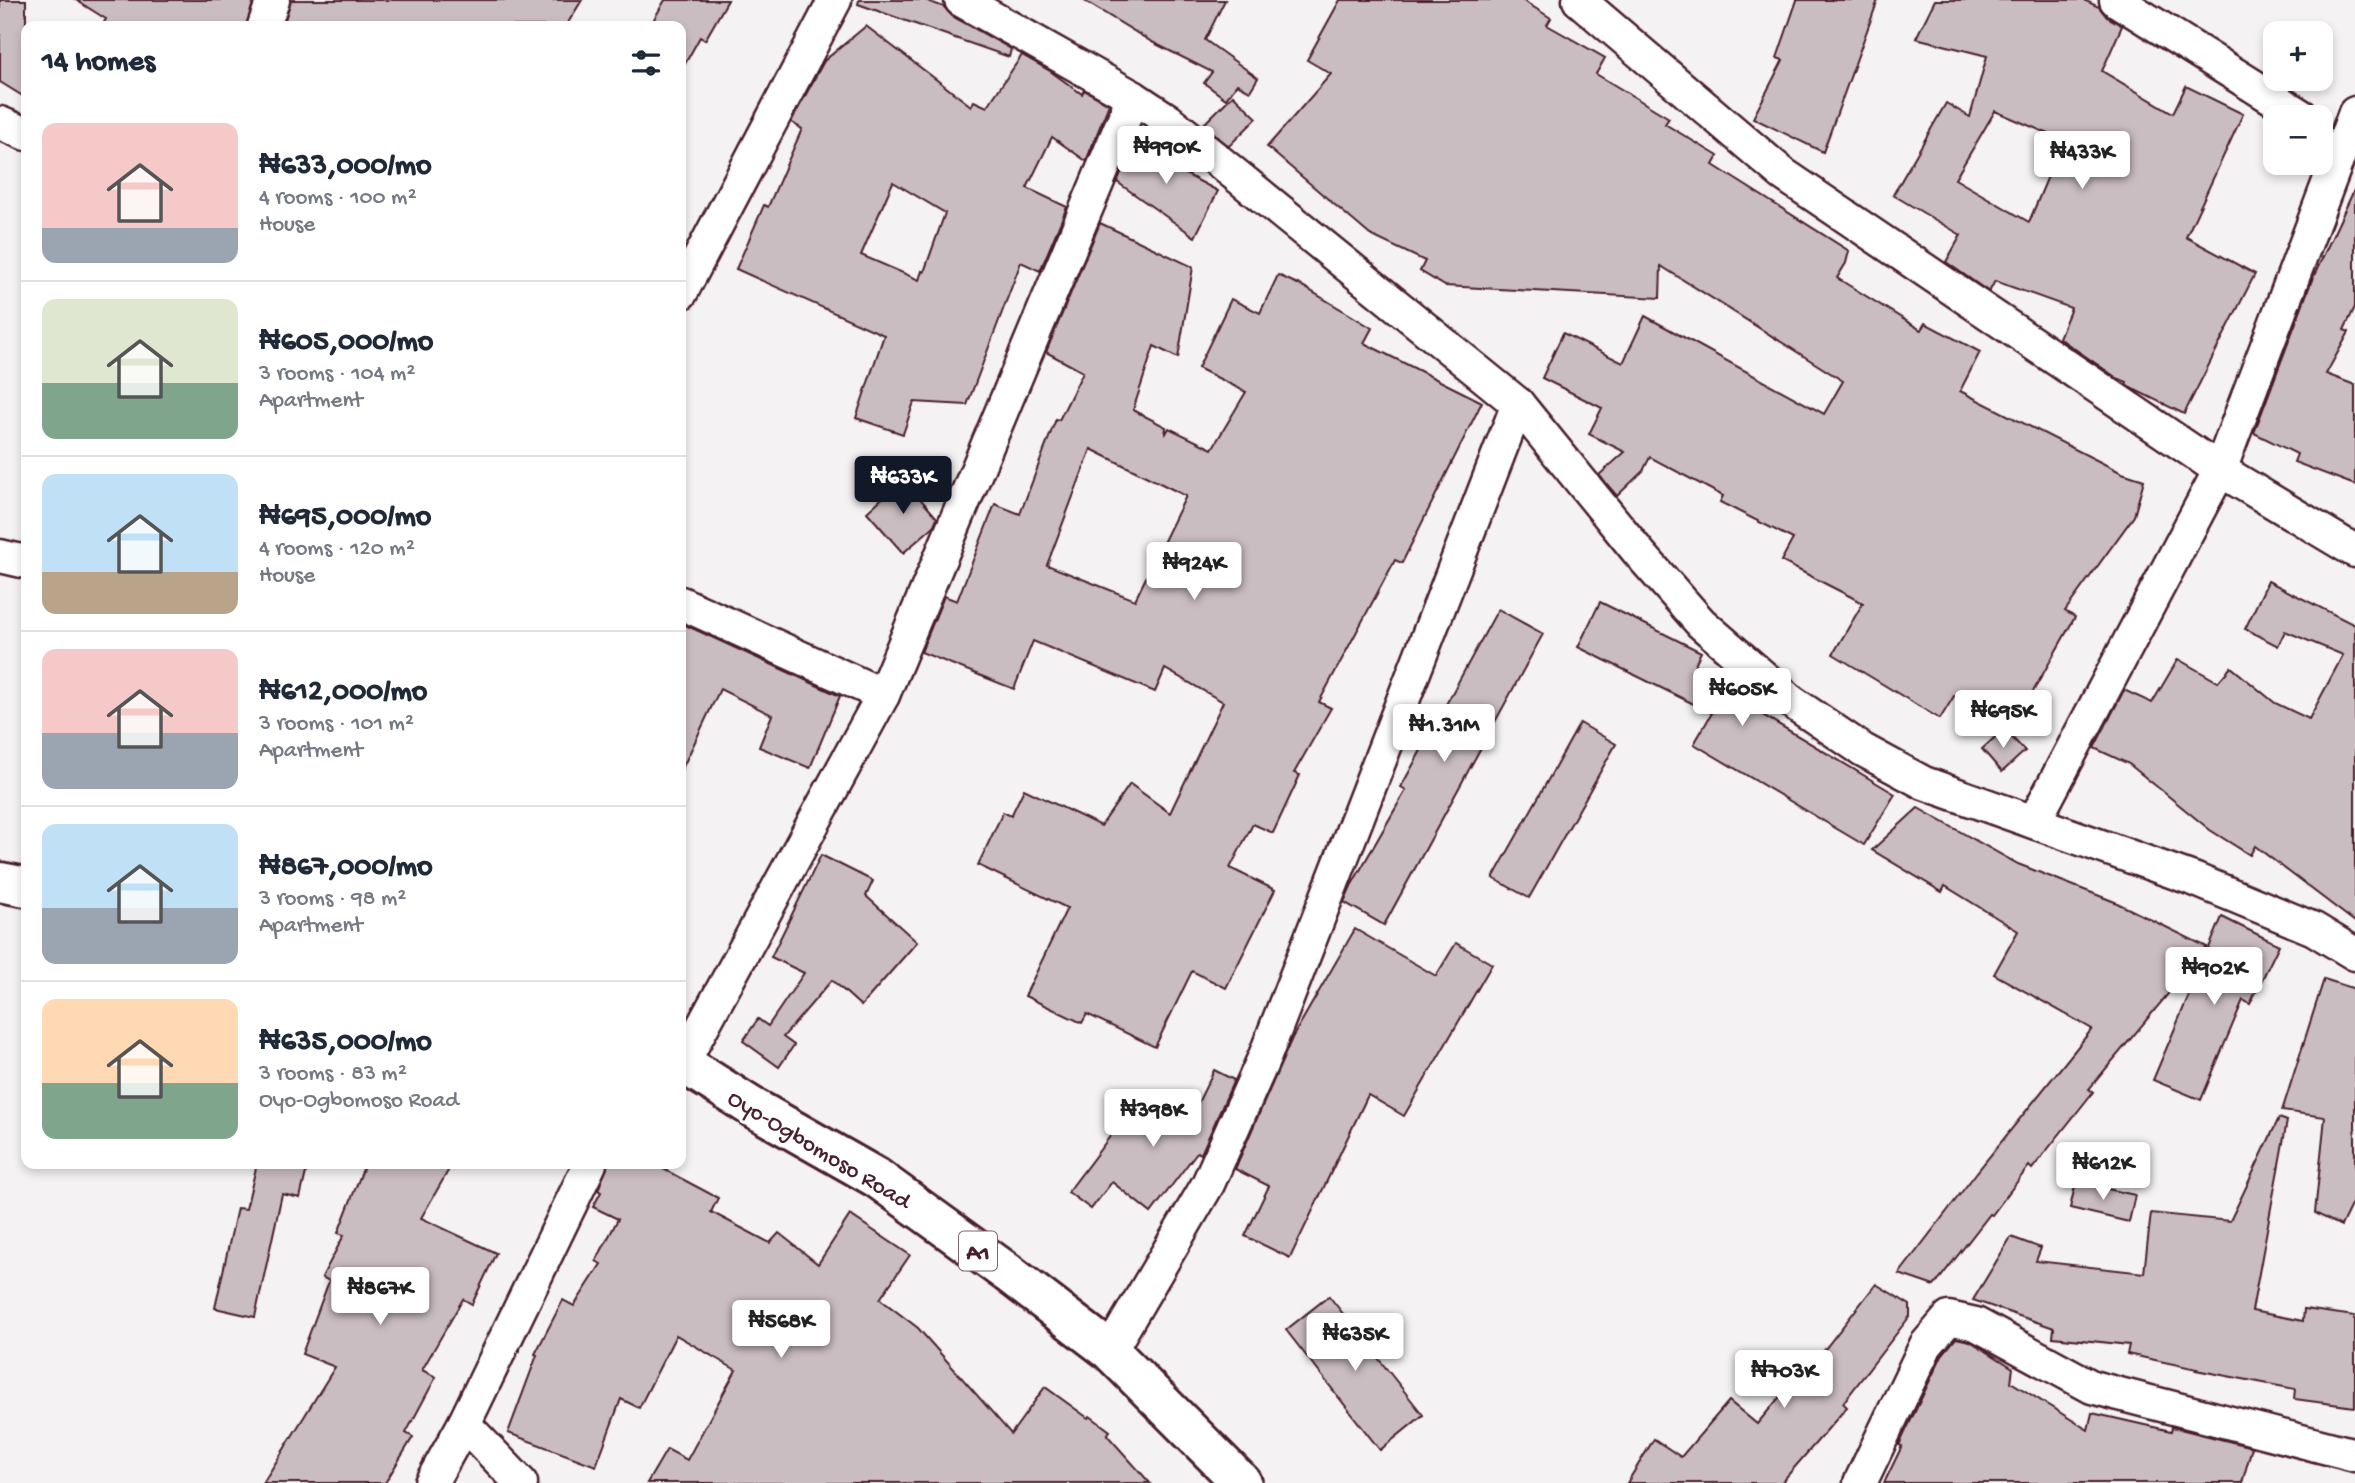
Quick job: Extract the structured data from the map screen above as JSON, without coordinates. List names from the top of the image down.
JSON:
{
  "streets": {
    "highway": ["Oyo-Ogbomoso Road", "A1"]
  },
  "page": {
    "map_buttons": ["+", "−"],
    "heading": "14 homes",
    "list": [
      {
        "name": "₦633,000/mo",
        "note": "4 rooms · 100 m² · House"
      },
      {
        "name": "₦605,000/mo",
        "note": "3 rooms · 104 m² · Apartment"
      },
      {
        "name": "₦695,000/mo",
        "note": "4 rooms · 120 m² · House"
      },
      {
        "name": "₦612,000/mo",
        "note": "3 rooms · 101 m² · Apartment"
      },
      {
        "name": "₦867,000/mo",
        "note": "3 rooms · 98 m² · Apartment"
      },
      {
        "name": "₦635,000/mo",
        "note": "3 rooms · 83 m² · Oyo-Ogbomoso Road"
      }
    ],
    "price": [
      "₦990K",
      "₦433K",
      "₦633K",
      "₦924K",
      "₦605K",
      "₦695K",
      "₦1.31M",
      "₦902K",
      "₦398K",
      "₦612K",
      "₦867K",
      "₦568K",
      "₦635K",
      "₦703K"
    ]
  }
}
